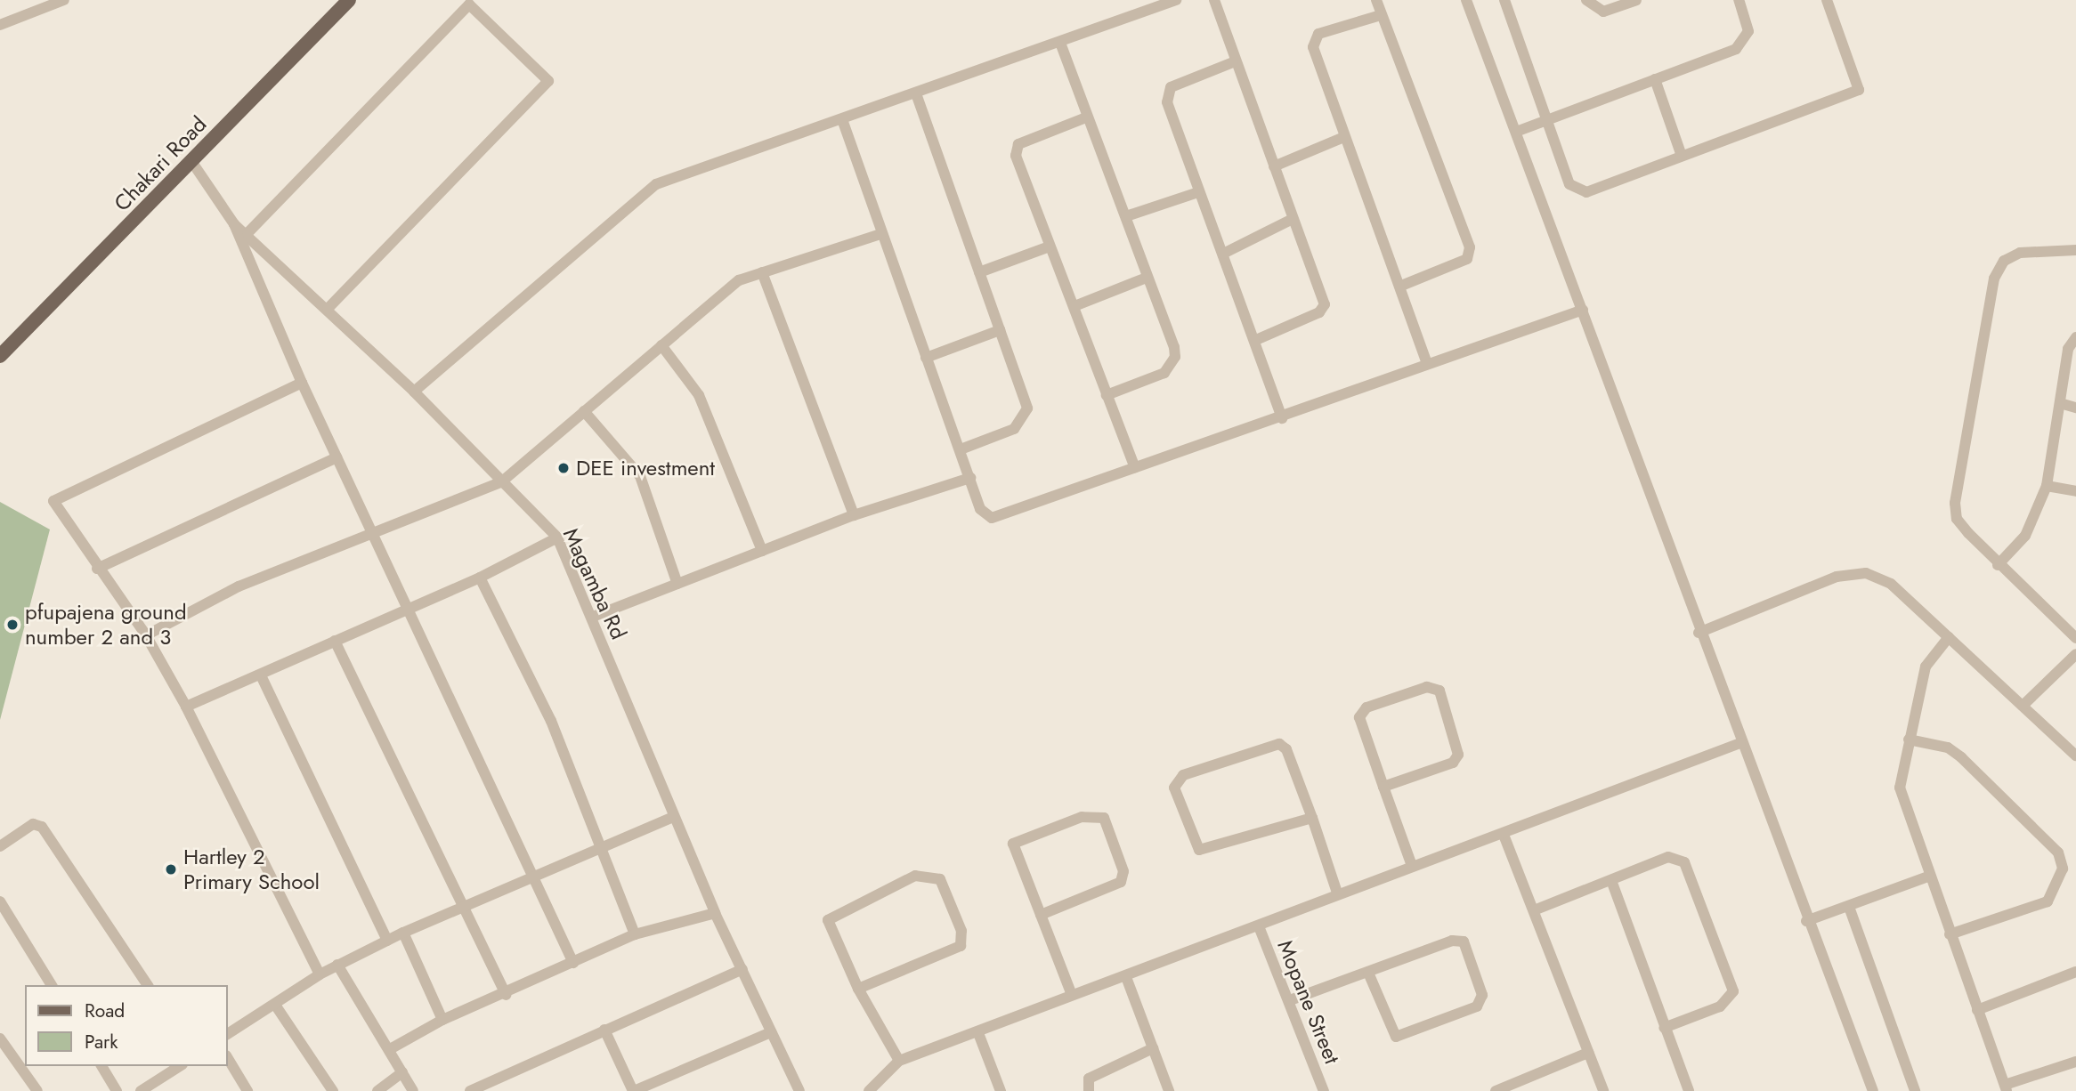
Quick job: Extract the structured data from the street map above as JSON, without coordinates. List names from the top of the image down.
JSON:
{
  "streets": {
    "main road": ["Chakari Road"],
    "street": ["Magamba Rd", "Mopane Street"]
  },
  "crossings": [
    ["Chakari Road", "Magamba Rd"]
  ],
  "places": ["DEE investment", "pfupajena ground number 2 and 3", "Hartley 2 Primary School"],
  "legend": ["Road", "Park"]
}
